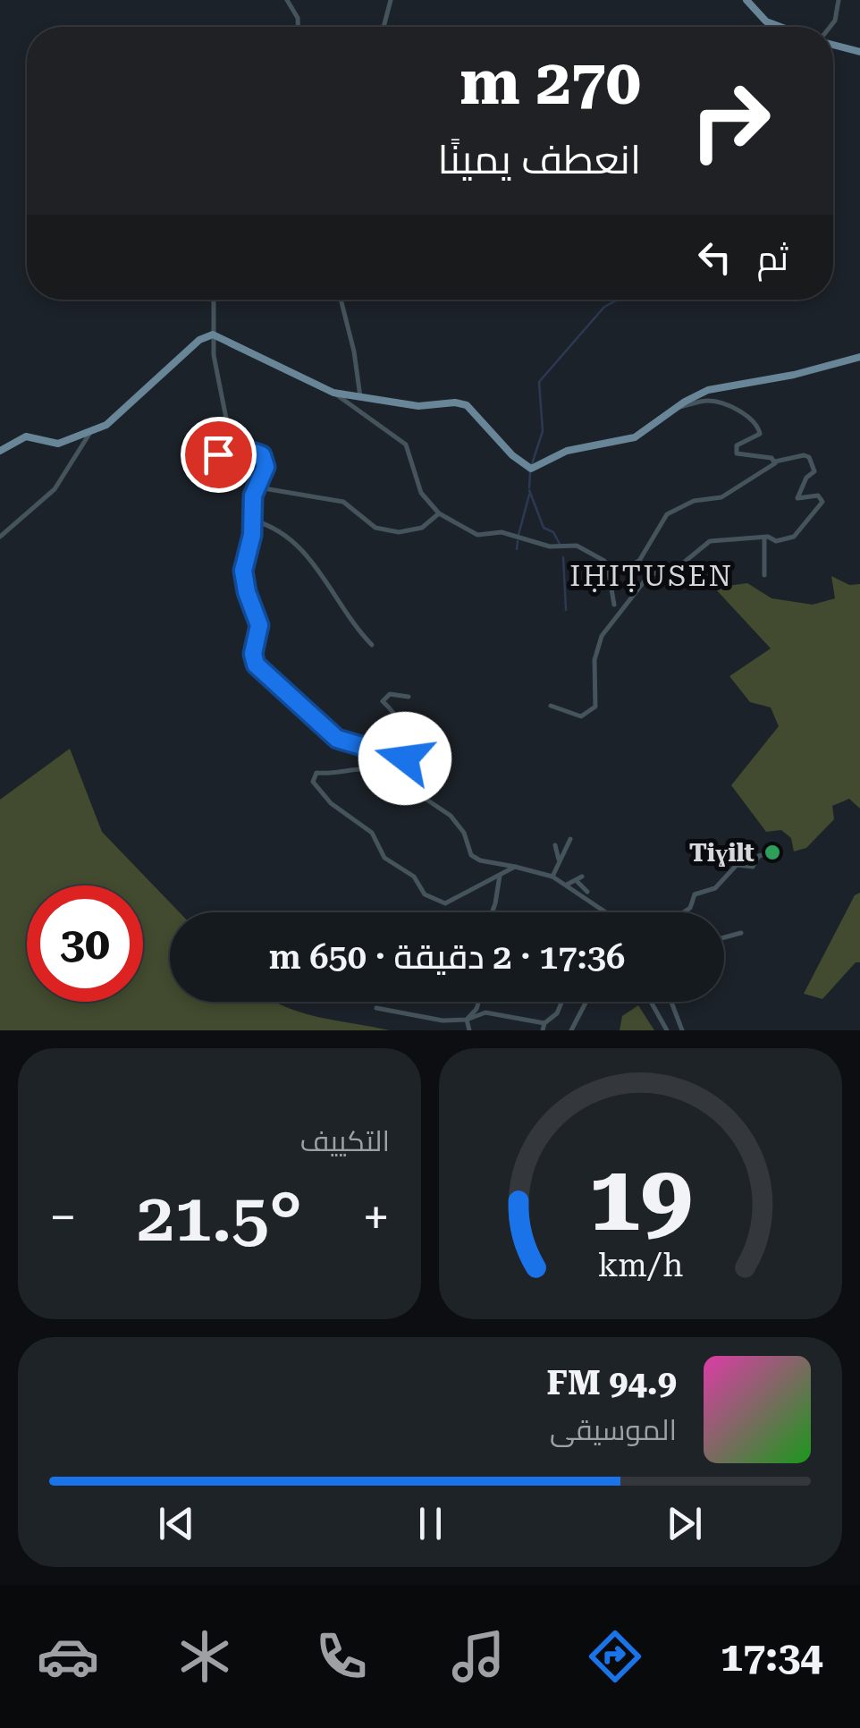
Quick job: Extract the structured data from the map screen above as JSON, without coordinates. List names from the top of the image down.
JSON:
{
  "districts": ["IḤIṬUSEN"],
  "places": ["Tiɣilt"],
  "page": {
    "turn": ["270 m", "انعطف يمينًا"],
    "then": "ثم",
    "limit": "30",
    "trip": "17:36 · 2 دقيقة · 650 m",
    "tile": "التكييف",
    "heat": ["−", "21.5°", "+"],
    "song": ["94.9 FM", "الموسيقى"],
    "tabs": "17:34",
    "gauge": ["19", "km/h"]
  }
}
